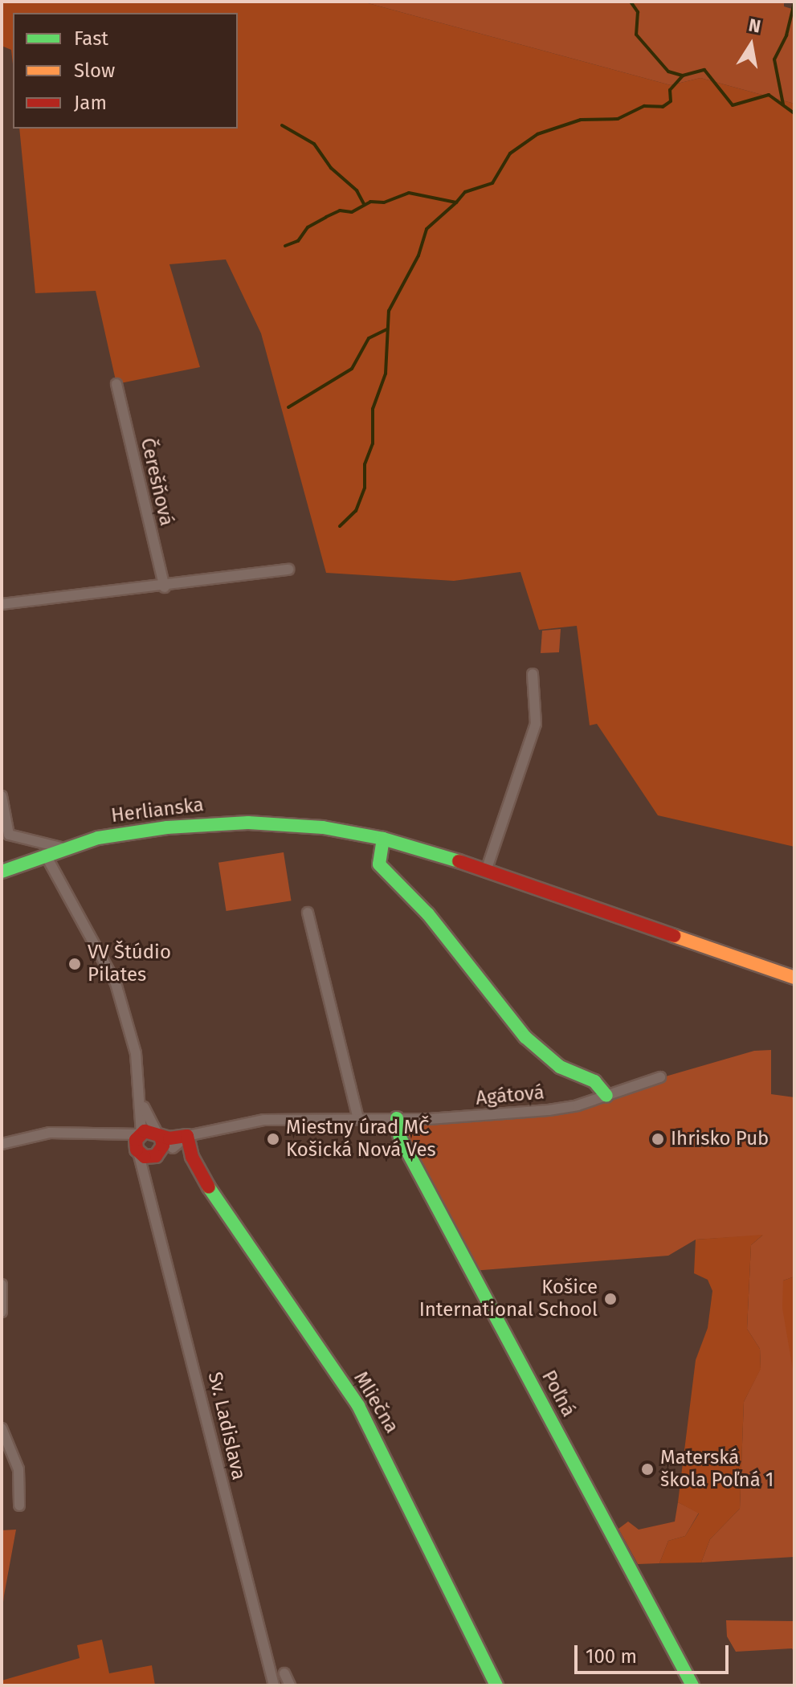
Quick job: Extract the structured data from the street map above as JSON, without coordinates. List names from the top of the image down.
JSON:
{
  "streets": {
    "street": [
      "Čerešňová",
      "Herlianska",
      "Agátová",
      "Poľná",
      "Mliečna",
      "Sv. Ladislava"
    ]
  },
  "crossings": [
    ["Agátová", "Poľná"],
    ["Agátová", "Mliečna"]
  ],
  "places": [
    "VV Štúdio Pilates",
    "Miestny úrad MČ Košická Nová Ves",
    "Ihrisko Pub",
    "Košice International School",
    "Materská škola Poľná 1"
  ],
  "legend": ["Fast", "Slow", "Jam"],
  "scale_bar": "100 m",
  "north": "top"
}
